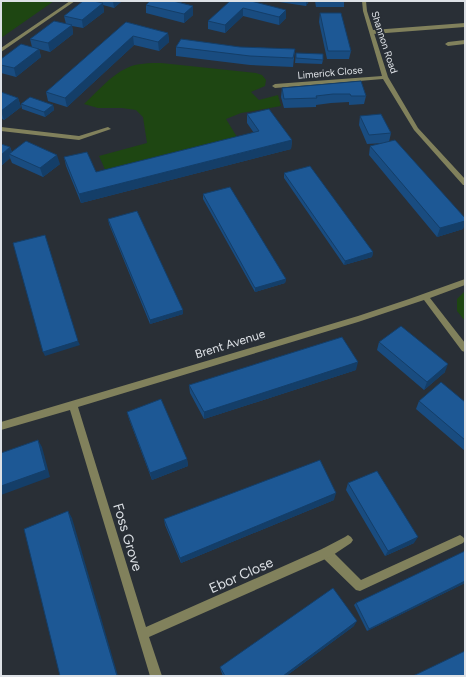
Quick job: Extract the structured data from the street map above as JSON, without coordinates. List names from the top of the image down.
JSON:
{
  "streets": {
    "street": [
      "Shannon Road",
      "Limerick Close",
      "Brent Avenue",
      "Foss Grove",
      "Ebor Close"
    ]
  },
  "crossings": [
    ["Shannon Road", "Limerick Close"],
    ["Brent Avenue", "Foss Grove"],
    ["Foss Grove", "Ebor Close"]
  ]
}
